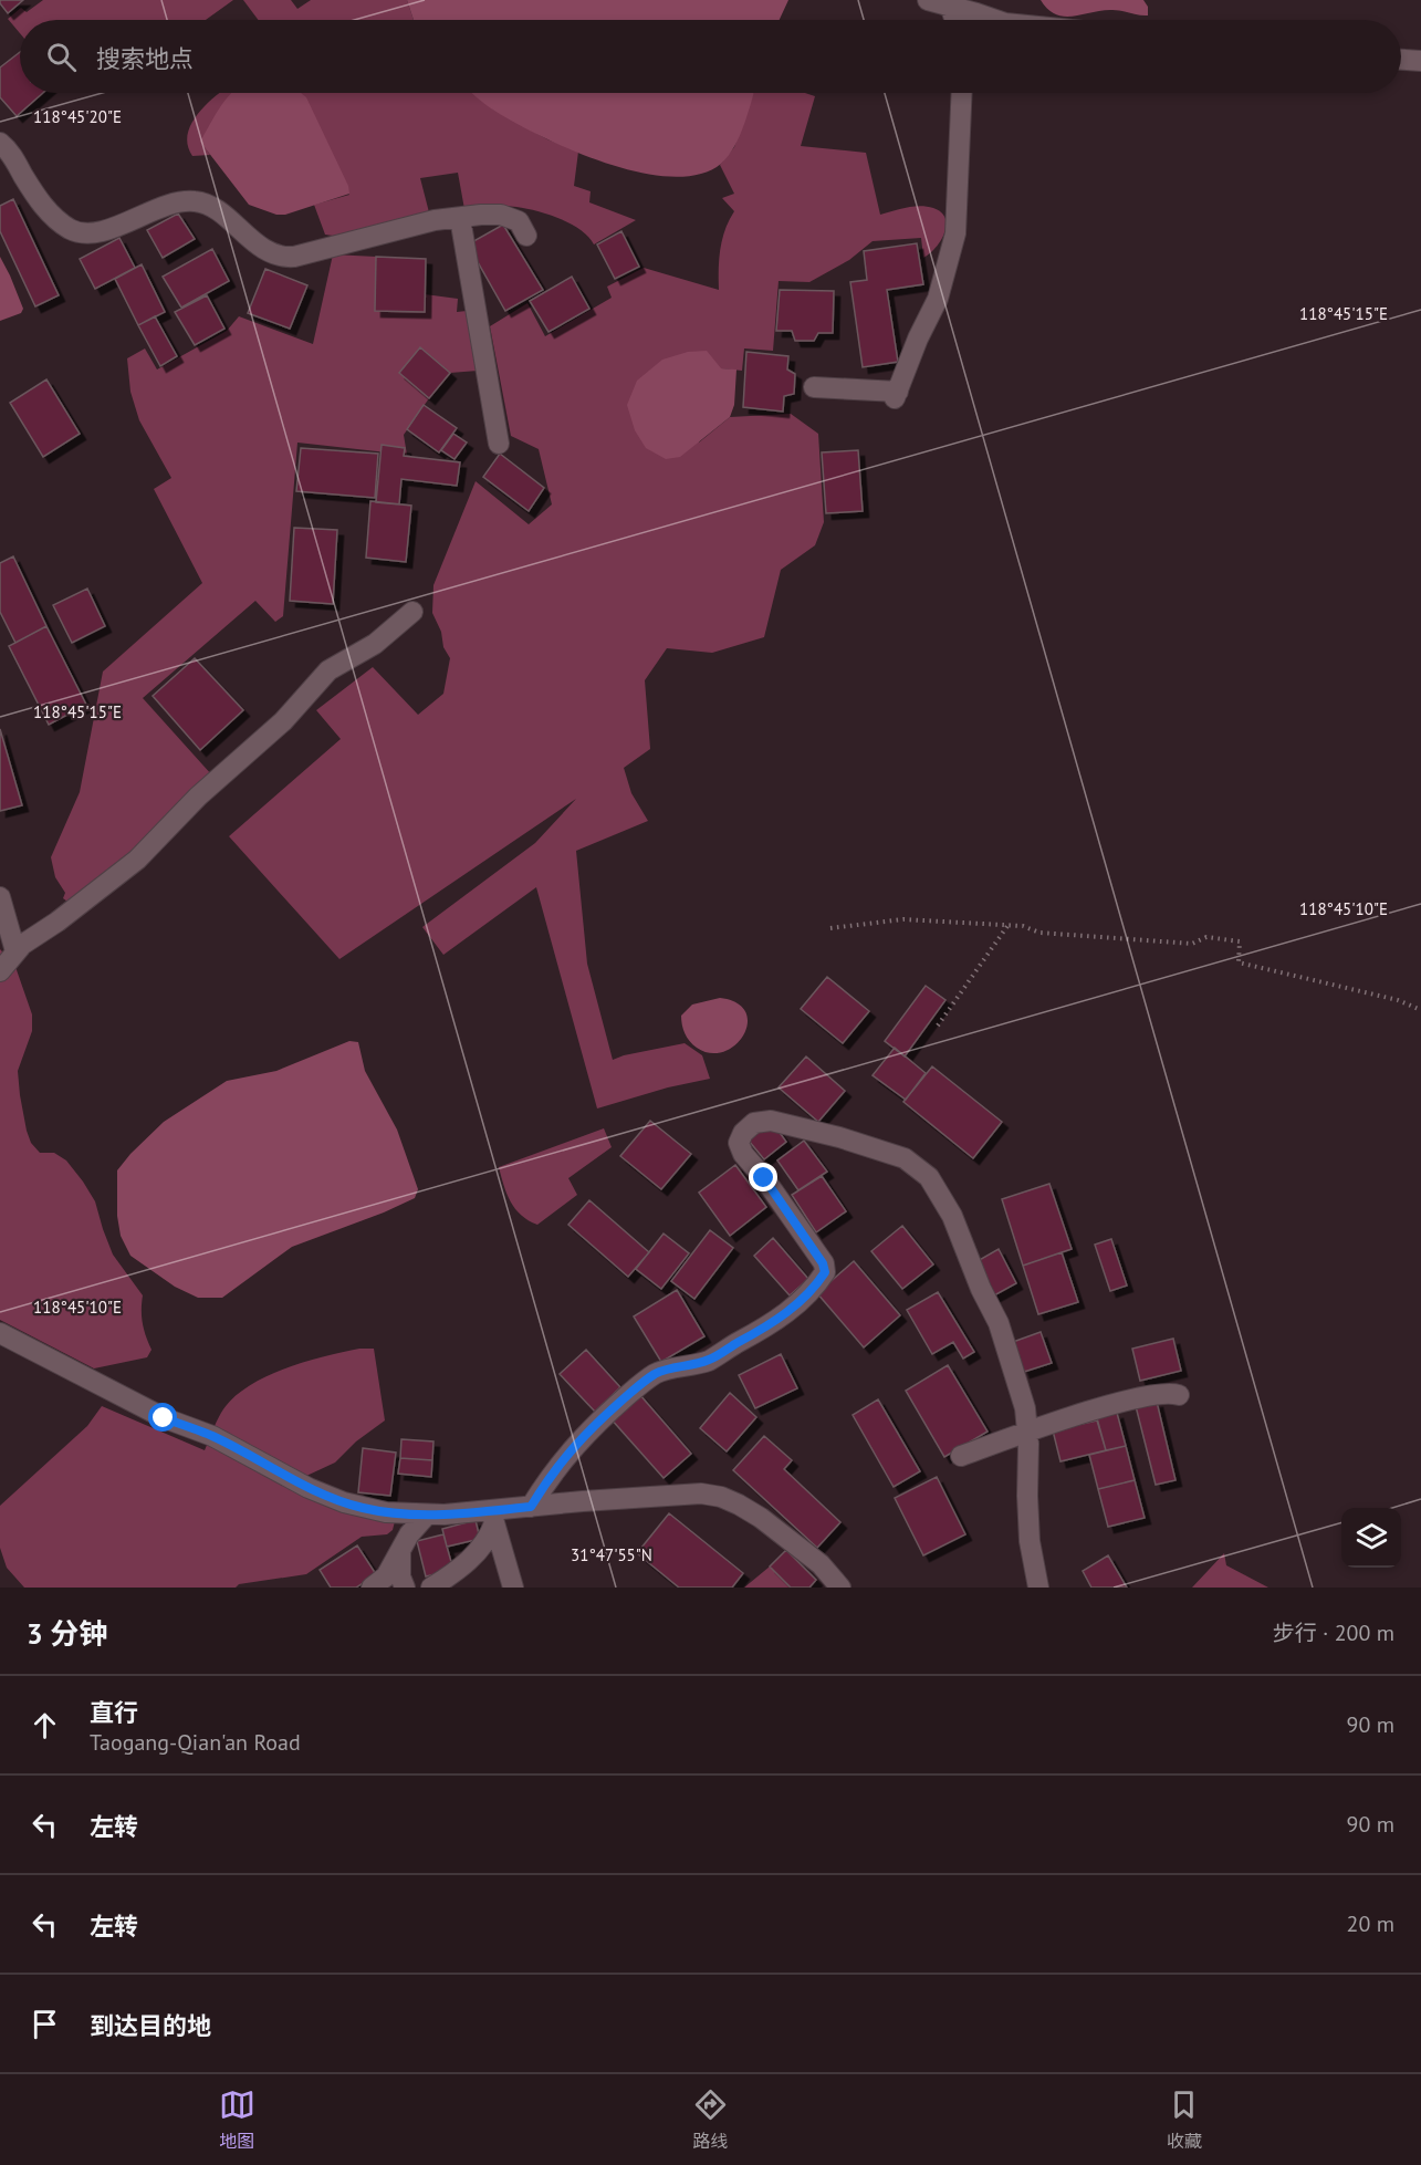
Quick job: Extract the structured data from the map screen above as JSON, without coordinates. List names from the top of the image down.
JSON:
{
  "page": {
    "search": "搜索地点",
    "heading": ["3 分钟", "步行 · 200 m"],
    "list": [
      ["直行", "Taogang-Qian'an Road", "90 m"],
      ["左转", "90 m"],
      ["左转", "20 m"],
      "到达目的地"
    ],
    "nav": ["地图", "路线", "收藏"]
  },
  "coordinates": [
    "118°45'20\"E",
    "118°45'15\"E",
    "118°45'10\"E",
    "31°47'55\"N"
  ]
}
